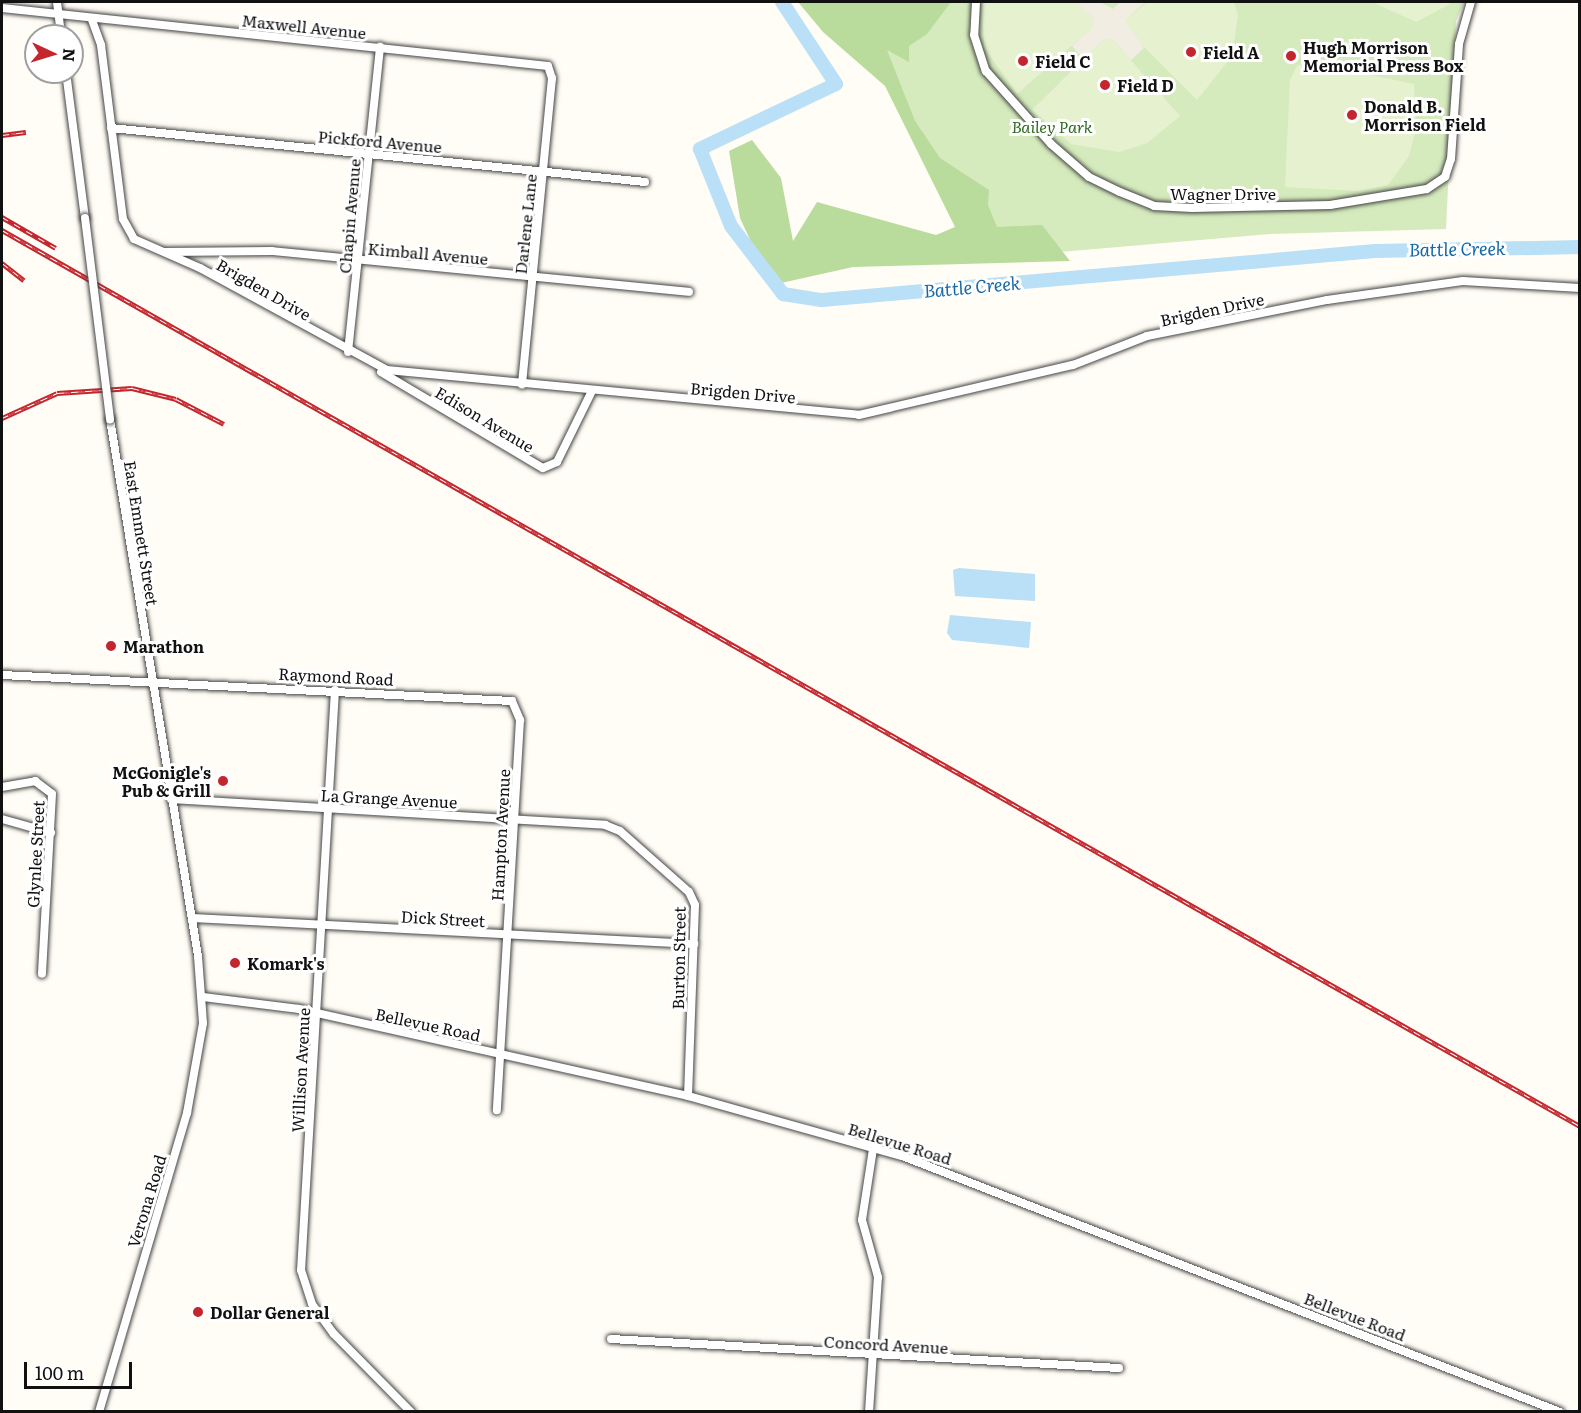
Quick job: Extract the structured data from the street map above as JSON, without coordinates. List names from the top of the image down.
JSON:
{
  "streets": {
    "street": [
      "Maxwell Avenue",
      "Pickford Avenue",
      "Wagner Drive",
      "Chapin Avenue",
      "Darlene Lane",
      "Kimball Avenue",
      "Brigden Drive",
      "Edison Avenue",
      "East Emmett Street",
      "Raymond Road",
      "La Grange Avenue",
      "Hampton Avenue",
      "Glynlee Street",
      "Dick Street",
      "Burton Street",
      "Bellevue Road",
      "Willison Avenue",
      "Verona Road",
      "Concord Avenue"
    ]
  },
  "crossings": [
    ["Maxwell Avenue", "Chapin Avenue"],
    ["Maxwell Avenue", "Darlene Lane"],
    ["Maxwell Avenue", "Brigden Drive"],
    ["Pickford Avenue", "Chapin Avenue"],
    ["Pickford Avenue", "Darlene Lane"],
    ["Pickford Avenue", "Brigden Drive"],
    ["Chapin Avenue", "Kimball Avenue"],
    ["Chapin Avenue", "Brigden Drive"],
    ["Darlene Lane", "Kimball Avenue"],
    ["Darlene Lane", "Brigden Drive"],
    ["Kimball Avenue", "Brigden Drive"],
    ["Brigden Drive", "Edison Avenue"],
    ["East Emmett Street", "Raymond Road"],
    ["East Emmett Street", "La Grange Avenue"],
    ["East Emmett Street", "Dick Street"],
    ["East Emmett Street", "Bellevue Road"],
    ["East Emmett Street", "Verona Road"],
    ["Raymond Road", "Hampton Avenue"],
    ["Raymond Road", "Willison Avenue"],
    ["La Grange Avenue", "Hampton Avenue"],
    ["La Grange Avenue", "Burton Street"],
    ["La Grange Avenue", "Willison Avenue"],
    ["Hampton Avenue", "Dick Street"],
    ["Hampton Avenue", "Bellevue Road"],
    ["Dick Street", "Burton Street"],
    ["Dick Street", "Willison Avenue"],
    ["Burton Street", "Bellevue Road"],
    ["Bellevue Road", "Willison Avenue"],
    ["Bellevue Road", "Verona Road"]
  ],
  "water": ["Battle Creek"],
  "parks": ["Bailey Park"],
  "places": [
    "Field A",
    "Hugh Morrison Memorial Press Box",
    "Field C",
    "Field D",
    "Donald B. Morrison Field",
    "Marathon",
    "McGonigle's Pub & Grill",
    "Komark's",
    "Dollar General"
  ],
  "scale_bar": "100 m",
  "north": "right"
}
